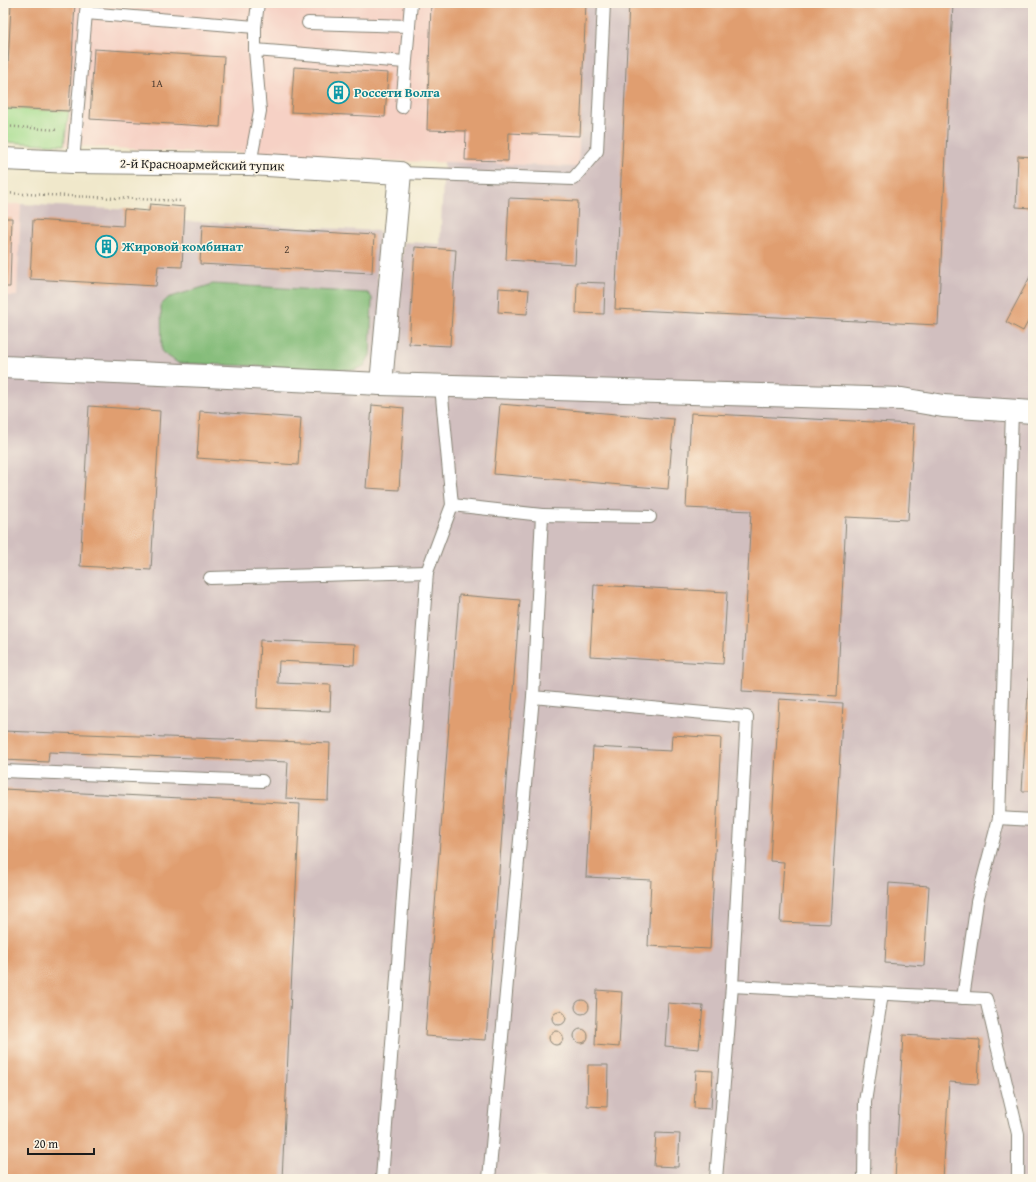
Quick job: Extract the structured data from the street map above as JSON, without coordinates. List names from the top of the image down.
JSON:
{
  "streets": {
    "street": ["2-й Красноармейский тупик"]
  },
  "places": {
    "building": ["Россети Волга", "Жировой комбинат"]
  },
  "house_numbers": ["1А", "2"],
  "scale_bar": "20 m"
}
